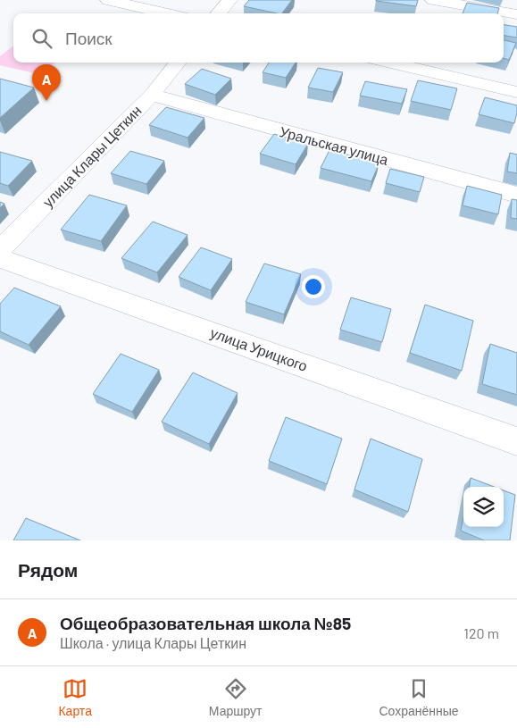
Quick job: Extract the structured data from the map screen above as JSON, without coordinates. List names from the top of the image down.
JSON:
{
  "streets": {
    "street": ["Уральская улица", "улица Клары Цеткин", "улица Урицкого"]
  },
  "crossings": [
    ["Уральская улица", "улица Клары Цеткин"]
  ],
  "page": {
    "search": "Поиск",
    "pins": "A",
    "heading": "Рядом",
    "list": [
      {
        "mark": "A",
        "name": "Общеобразовательная школа №85",
        "note": "Школа · улица Клары Цеткин",
        "value": "120 m"
      }
    ],
    "nav": ["Карта", "Маршрут", "Сохранённые"]
  }
}
